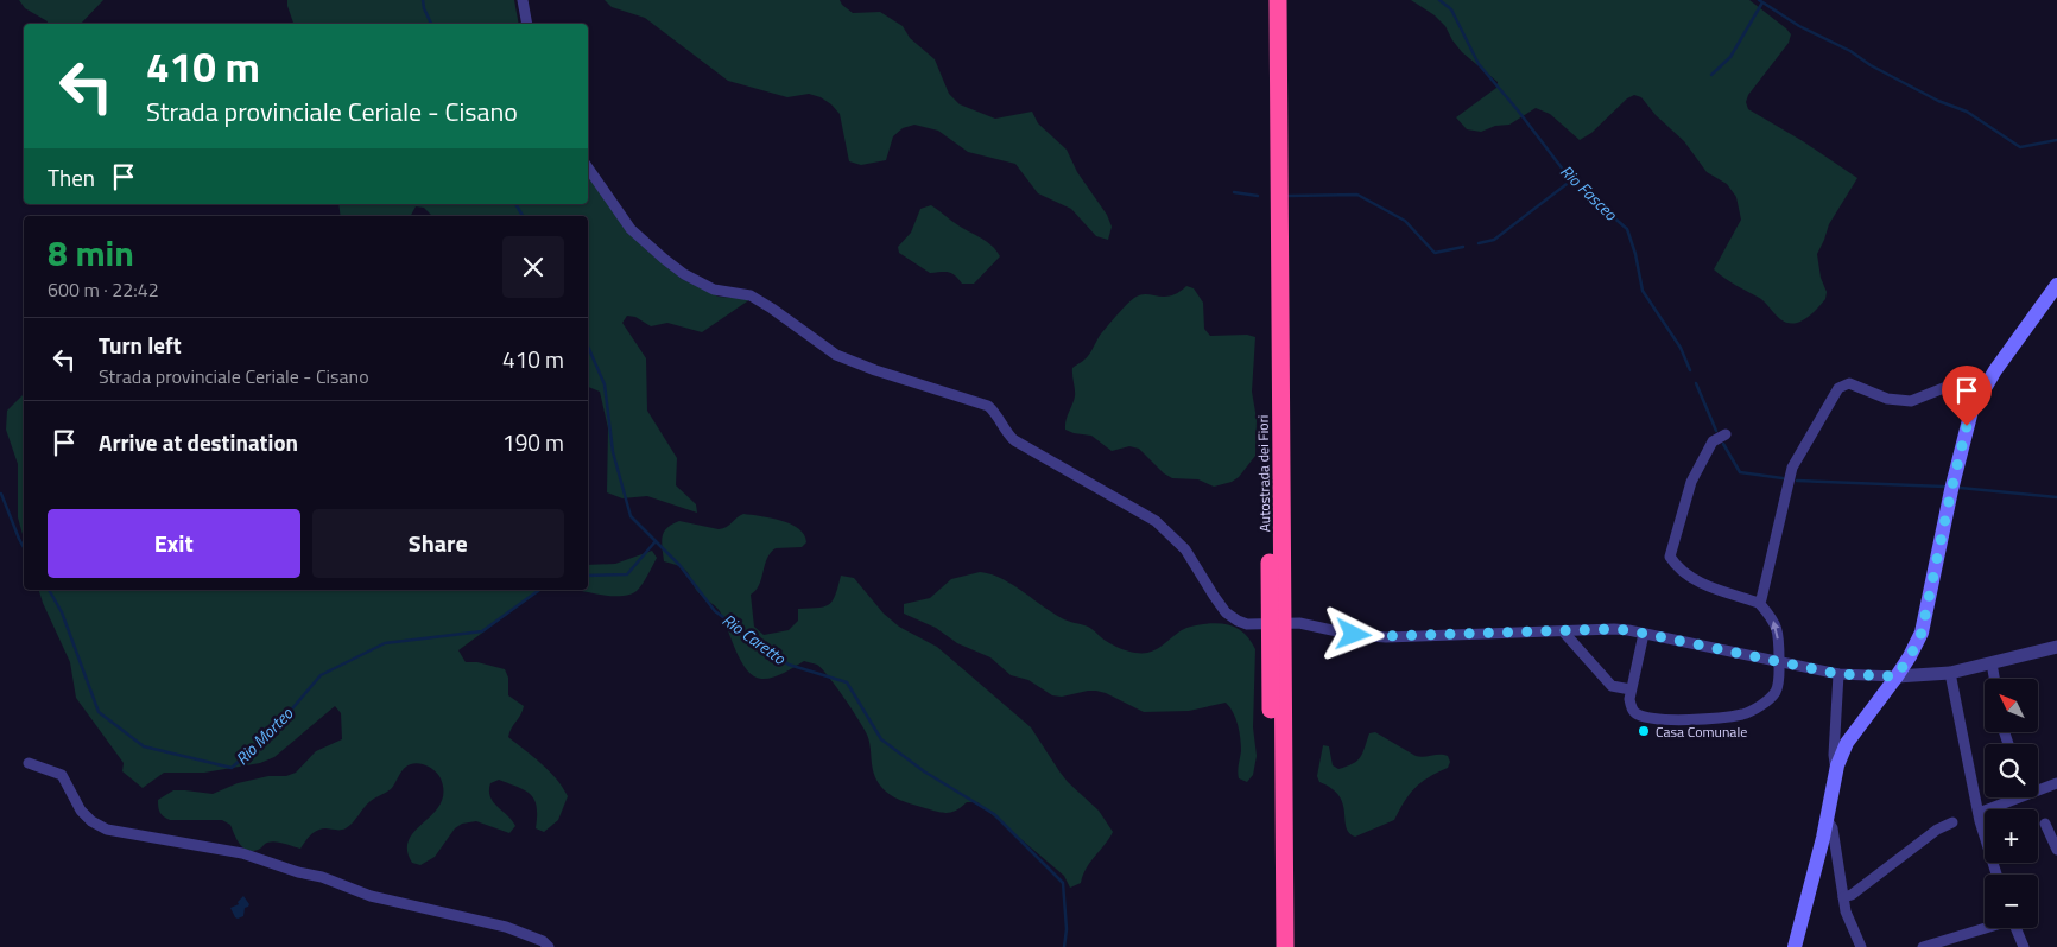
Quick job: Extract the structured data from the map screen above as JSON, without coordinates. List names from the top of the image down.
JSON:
{
  "streets": {
    "highway": ["Autostrada dei Fiori"]
  },
  "water": ["Rio Fasceo", "Rio Caretto", "Rio Morteo"],
  "places": ["Casa Comunale"],
  "north": "top left",
  "page": {
    "turn": ["410 m", "Strada provinciale Ceriale - Cisano"],
    "then": "Then",
    "heading": ["8 min", "600 m · 22:42"],
    "list": [
      {
        "name": "Turn left",
        "note": "Strada provinciale Ceriale - Cisano",
        "value": "410 m"
      },
      {
        "name": "Arrive at destination",
        "value": "190 m"
      }
    ],
    "buttons": ["Exit", "Share"],
    "map_buttons": ["+", "−"]
  }
}
